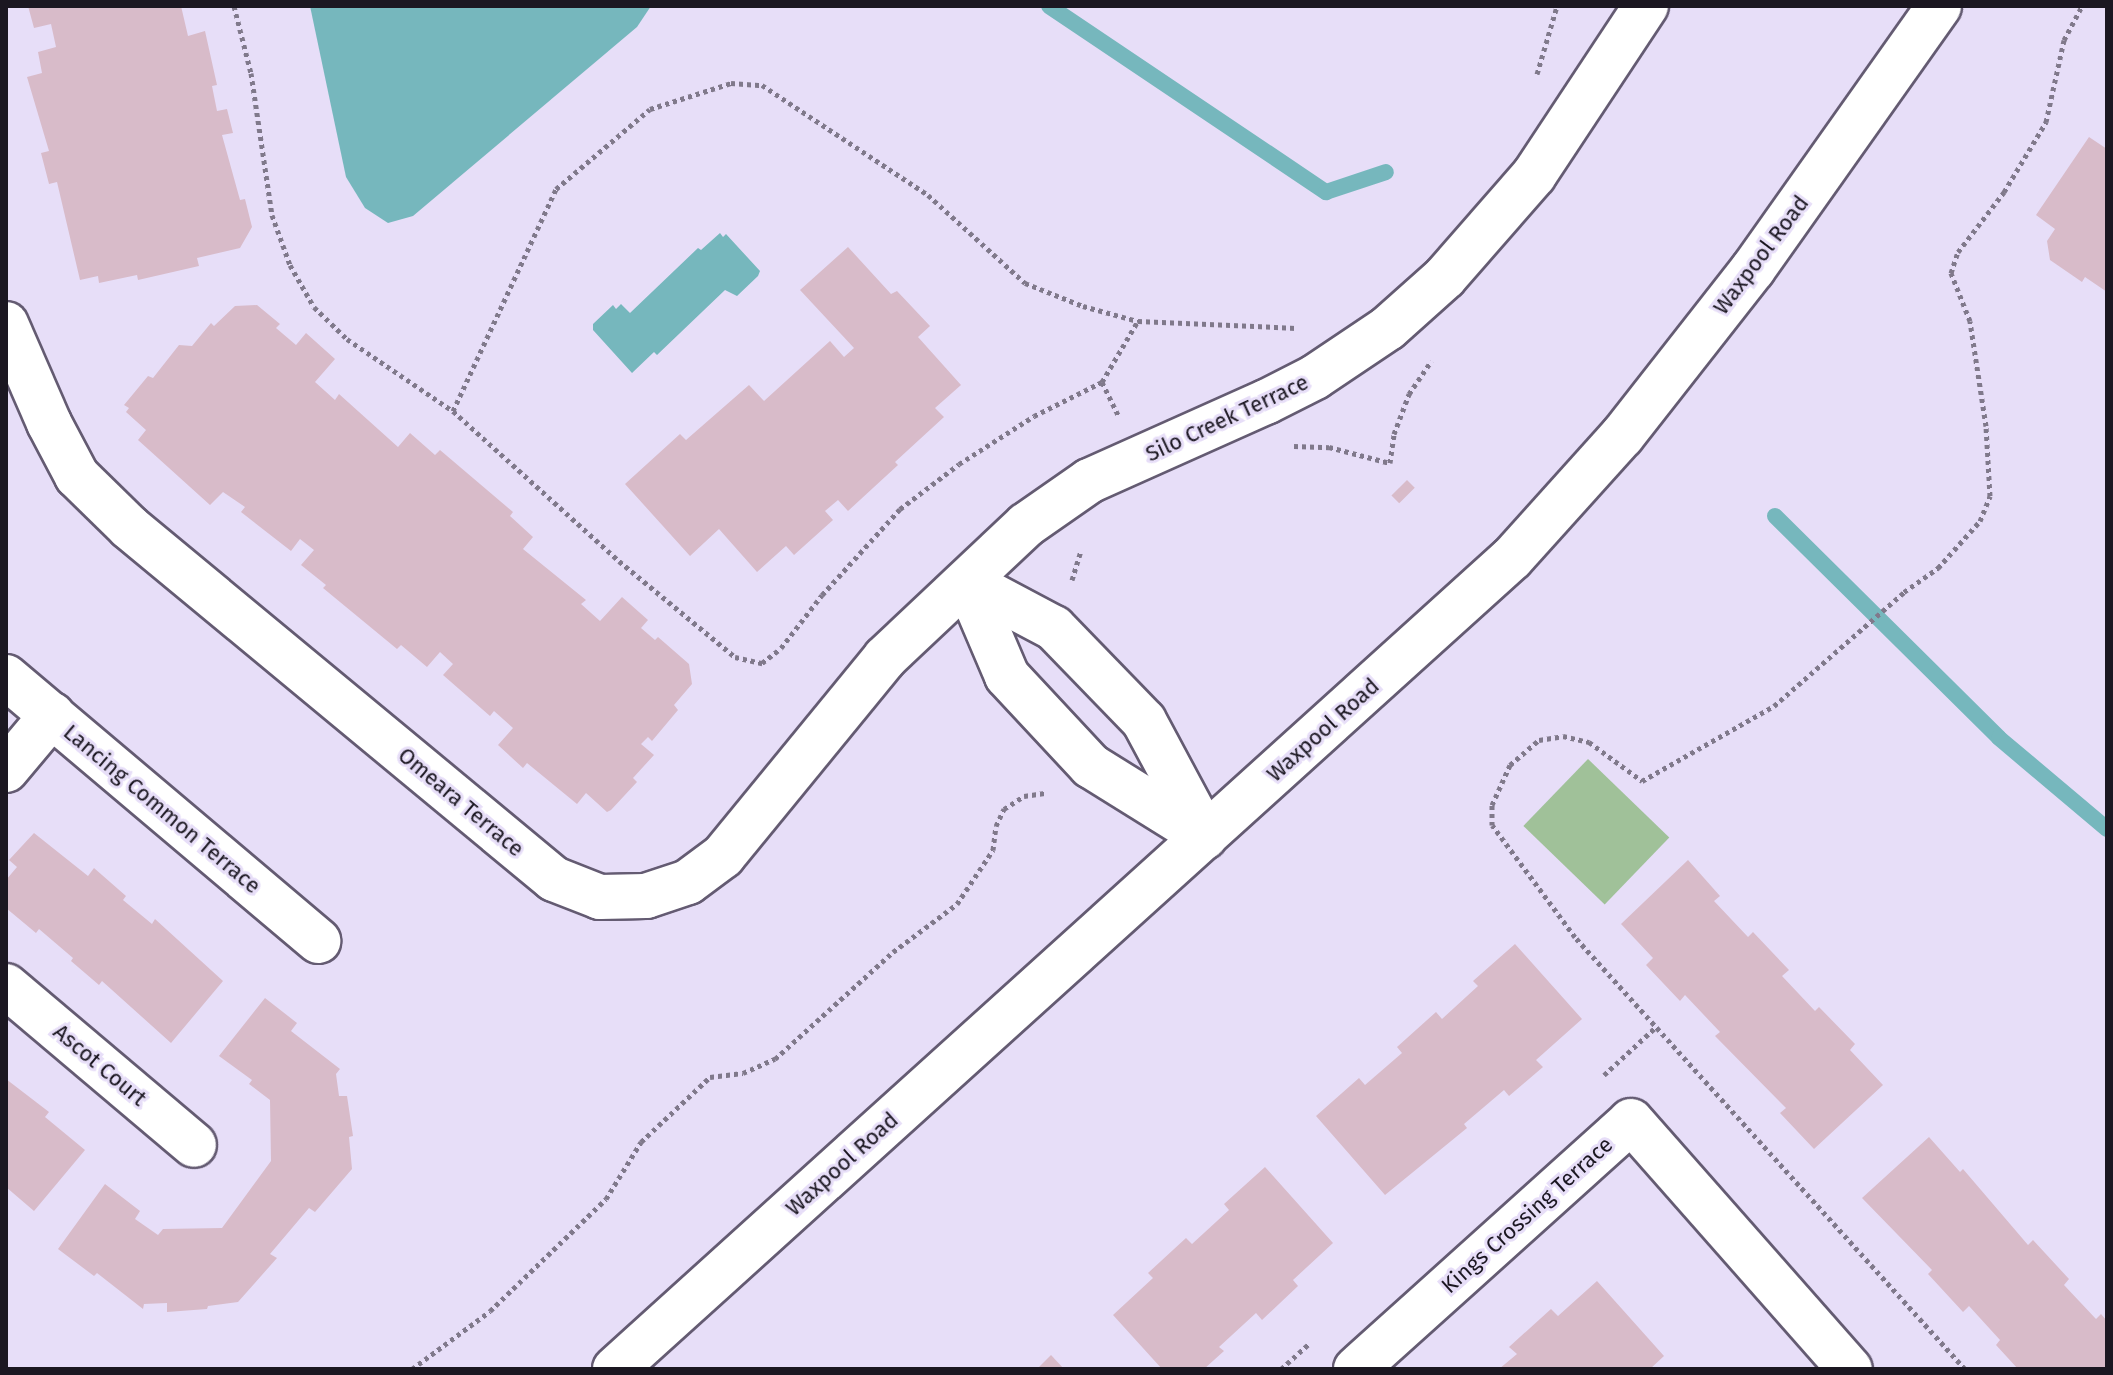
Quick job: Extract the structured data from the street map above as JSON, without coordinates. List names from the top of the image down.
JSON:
{
  "streets": {
    "street": [
      "Waxpool Road",
      "Silo Creek Terrace",
      "Omeara Terrace",
      "Lancing Common Terrace",
      "Ascot Court",
      "Kings Crossing Terrace"
    ]
  },
  "crossings": [
    ["Silo Creek Terrace", "Omeara Terrace"]
  ]
}
